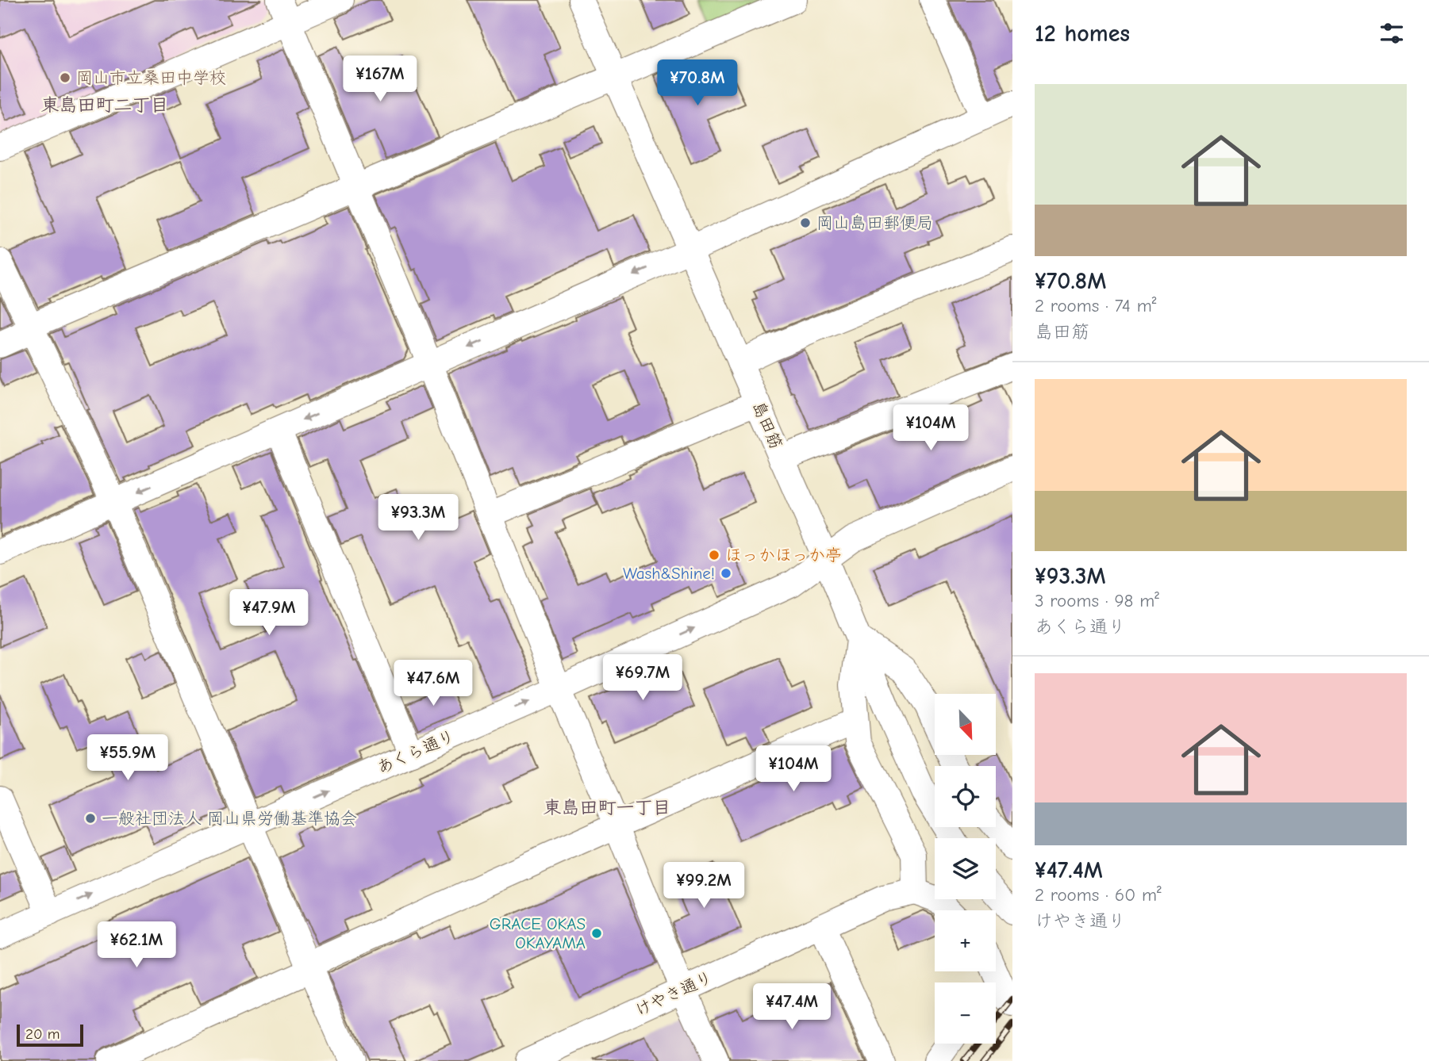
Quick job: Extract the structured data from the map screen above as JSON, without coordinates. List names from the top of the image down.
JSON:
{
  "streets": {
    "street": ["島田筋", "あくら通り", "けやき通り"]
  },
  "crossings": [
    ["島田筋", "あくら通り"]
  ],
  "districts": ["東島田町二丁目", "東島田町一丁目"],
  "places": [
    "岡山市立桑田中学校",
    "岡山島田郵便局",
    "ほっかほっか亭",
    "Wash&Shine!",
    "一般社団法人 岡山県労働基準協会",
    "GRACE OKAS OKAYAMA"
  ],
  "scale_bar": "20 m",
  "north": "bottom right",
  "page": {
    "heading": "12 homes",
    "price": [
      "¥167M",
      "¥70.8M",
      "¥104M",
      "¥93.3M",
      "¥47.9M",
      "¥69.7M",
      "¥47.6M",
      "¥55.9M",
      "¥104M",
      "¥99.2M",
      "¥62.1M",
      "¥47.4M"
    ],
    "list": [
      {
        "name": "¥70.8M",
        "note": "2 rooms · 74 m² · 島田筋"
      },
      {
        "name": "¥93.3M",
        "note": "3 rooms · 98 m² · あくら通り"
      },
      {
        "name": "¥47.4M",
        "note": "2 rooms · 60 m² · けやき通り"
      }
    ],
    "map_buttons": ["+", "−"],
    "scale": "20 m"
  }
}
